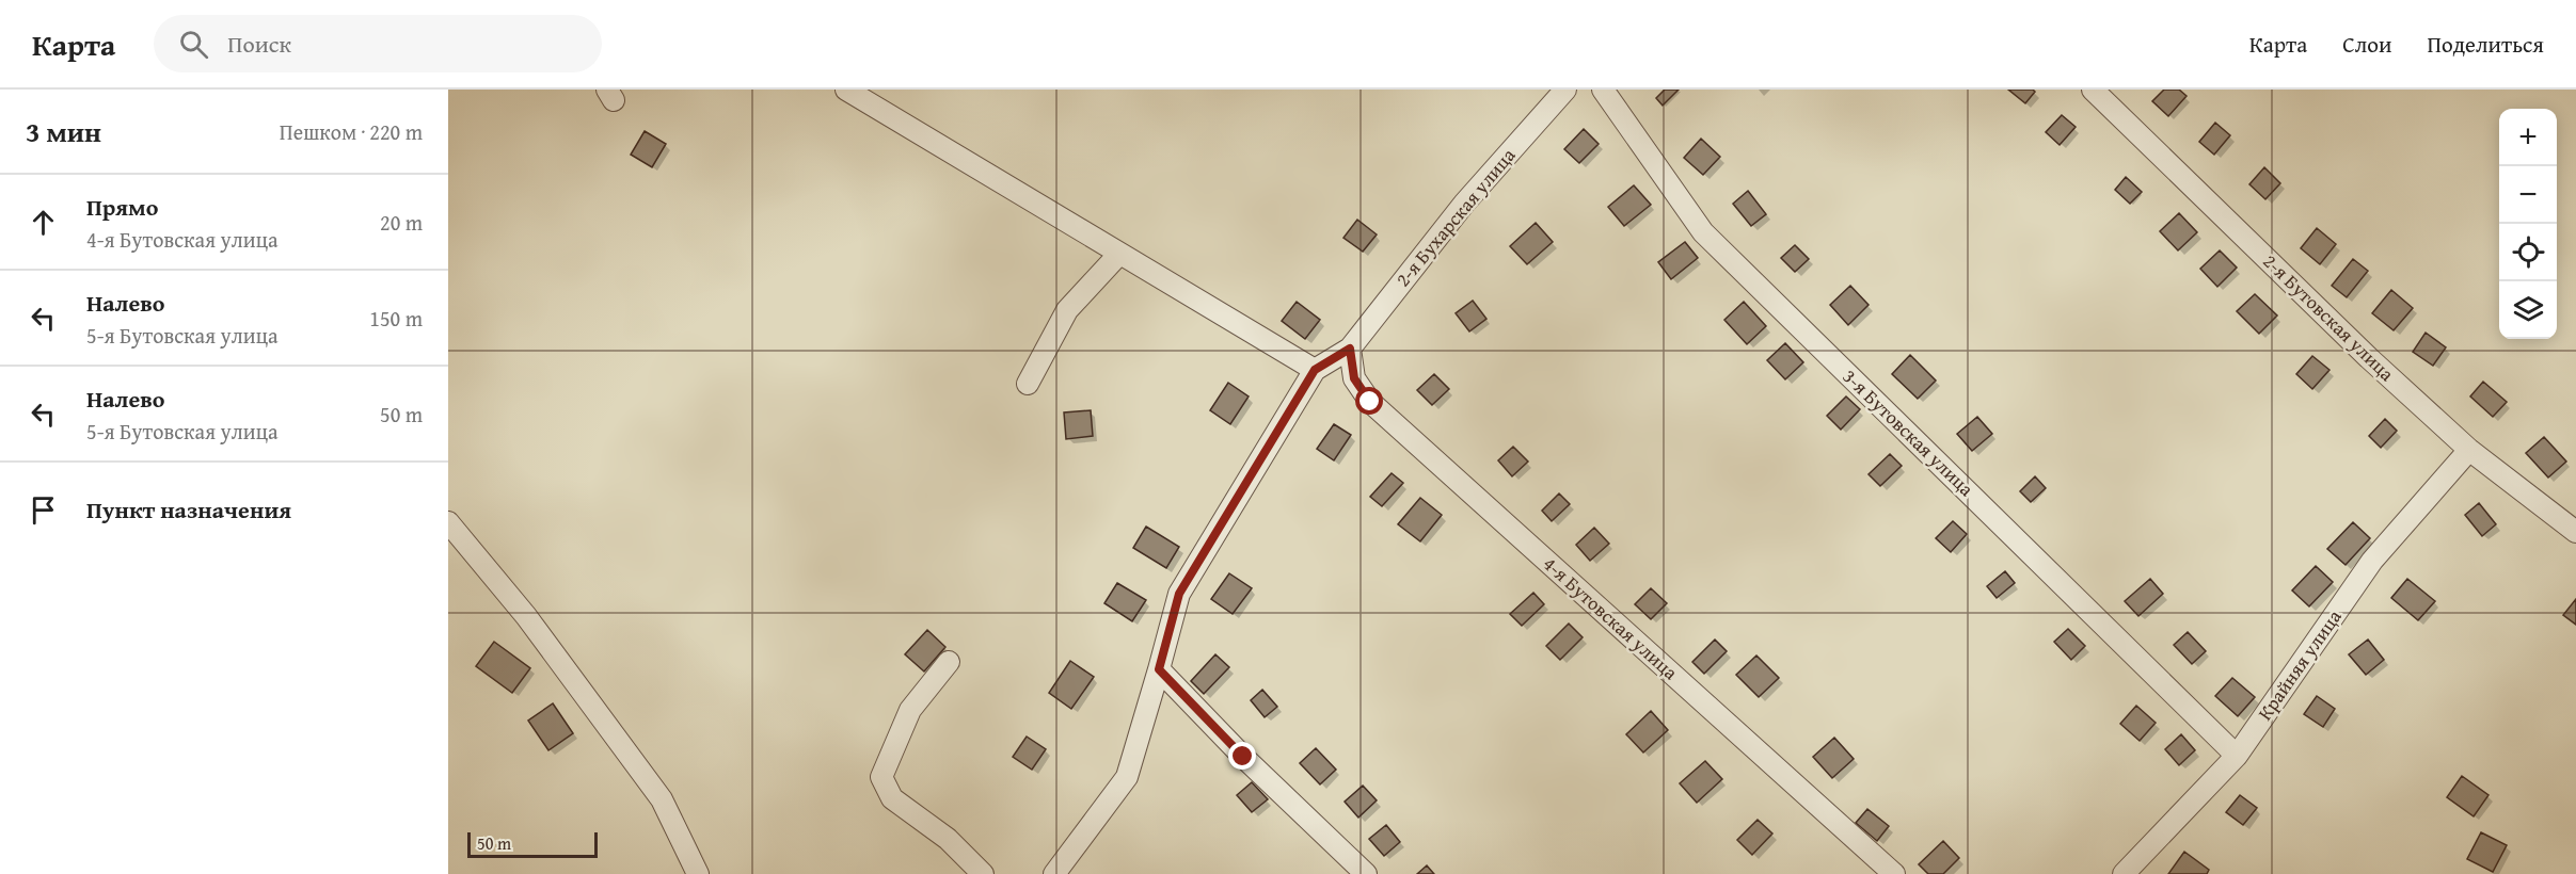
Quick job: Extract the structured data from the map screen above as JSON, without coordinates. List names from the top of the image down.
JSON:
{
  "streets": {
    "street": [
      "2-я Бухарская улица",
      "2-я Бутовская улица",
      "3-я Бутовская улица",
      "4-я Бутовская улица",
      "Крайняя улица"
    ]
  },
  "crossings": [
    ["2-я Бухарская улица", "4-я Бутовская улица"],
    ["2-я Бутовская улица", "Крайняя улица"],
    ["3-я Бутовская улица", "Крайняя улица"]
  ],
  "scale_bar": "50 m",
  "page": {
    "header": "Карта",
    "search": "Поиск",
    "nav": ["Карта", "Слои", "Поделиться"],
    "heading": ["3 мин", "Пешком · 220 m"],
    "map_buttons": ["+", "−"],
    "list": [
      ["Прямо", "4-я Бутовская улица", "20 m"],
      ["Налево", "5-я Бутовская улица", "150 m"],
      ["Налево", "5-я Бутовская улица", "50 m"],
      "Пункт назначения"
    ],
    "scale": "50 m"
  }
}
